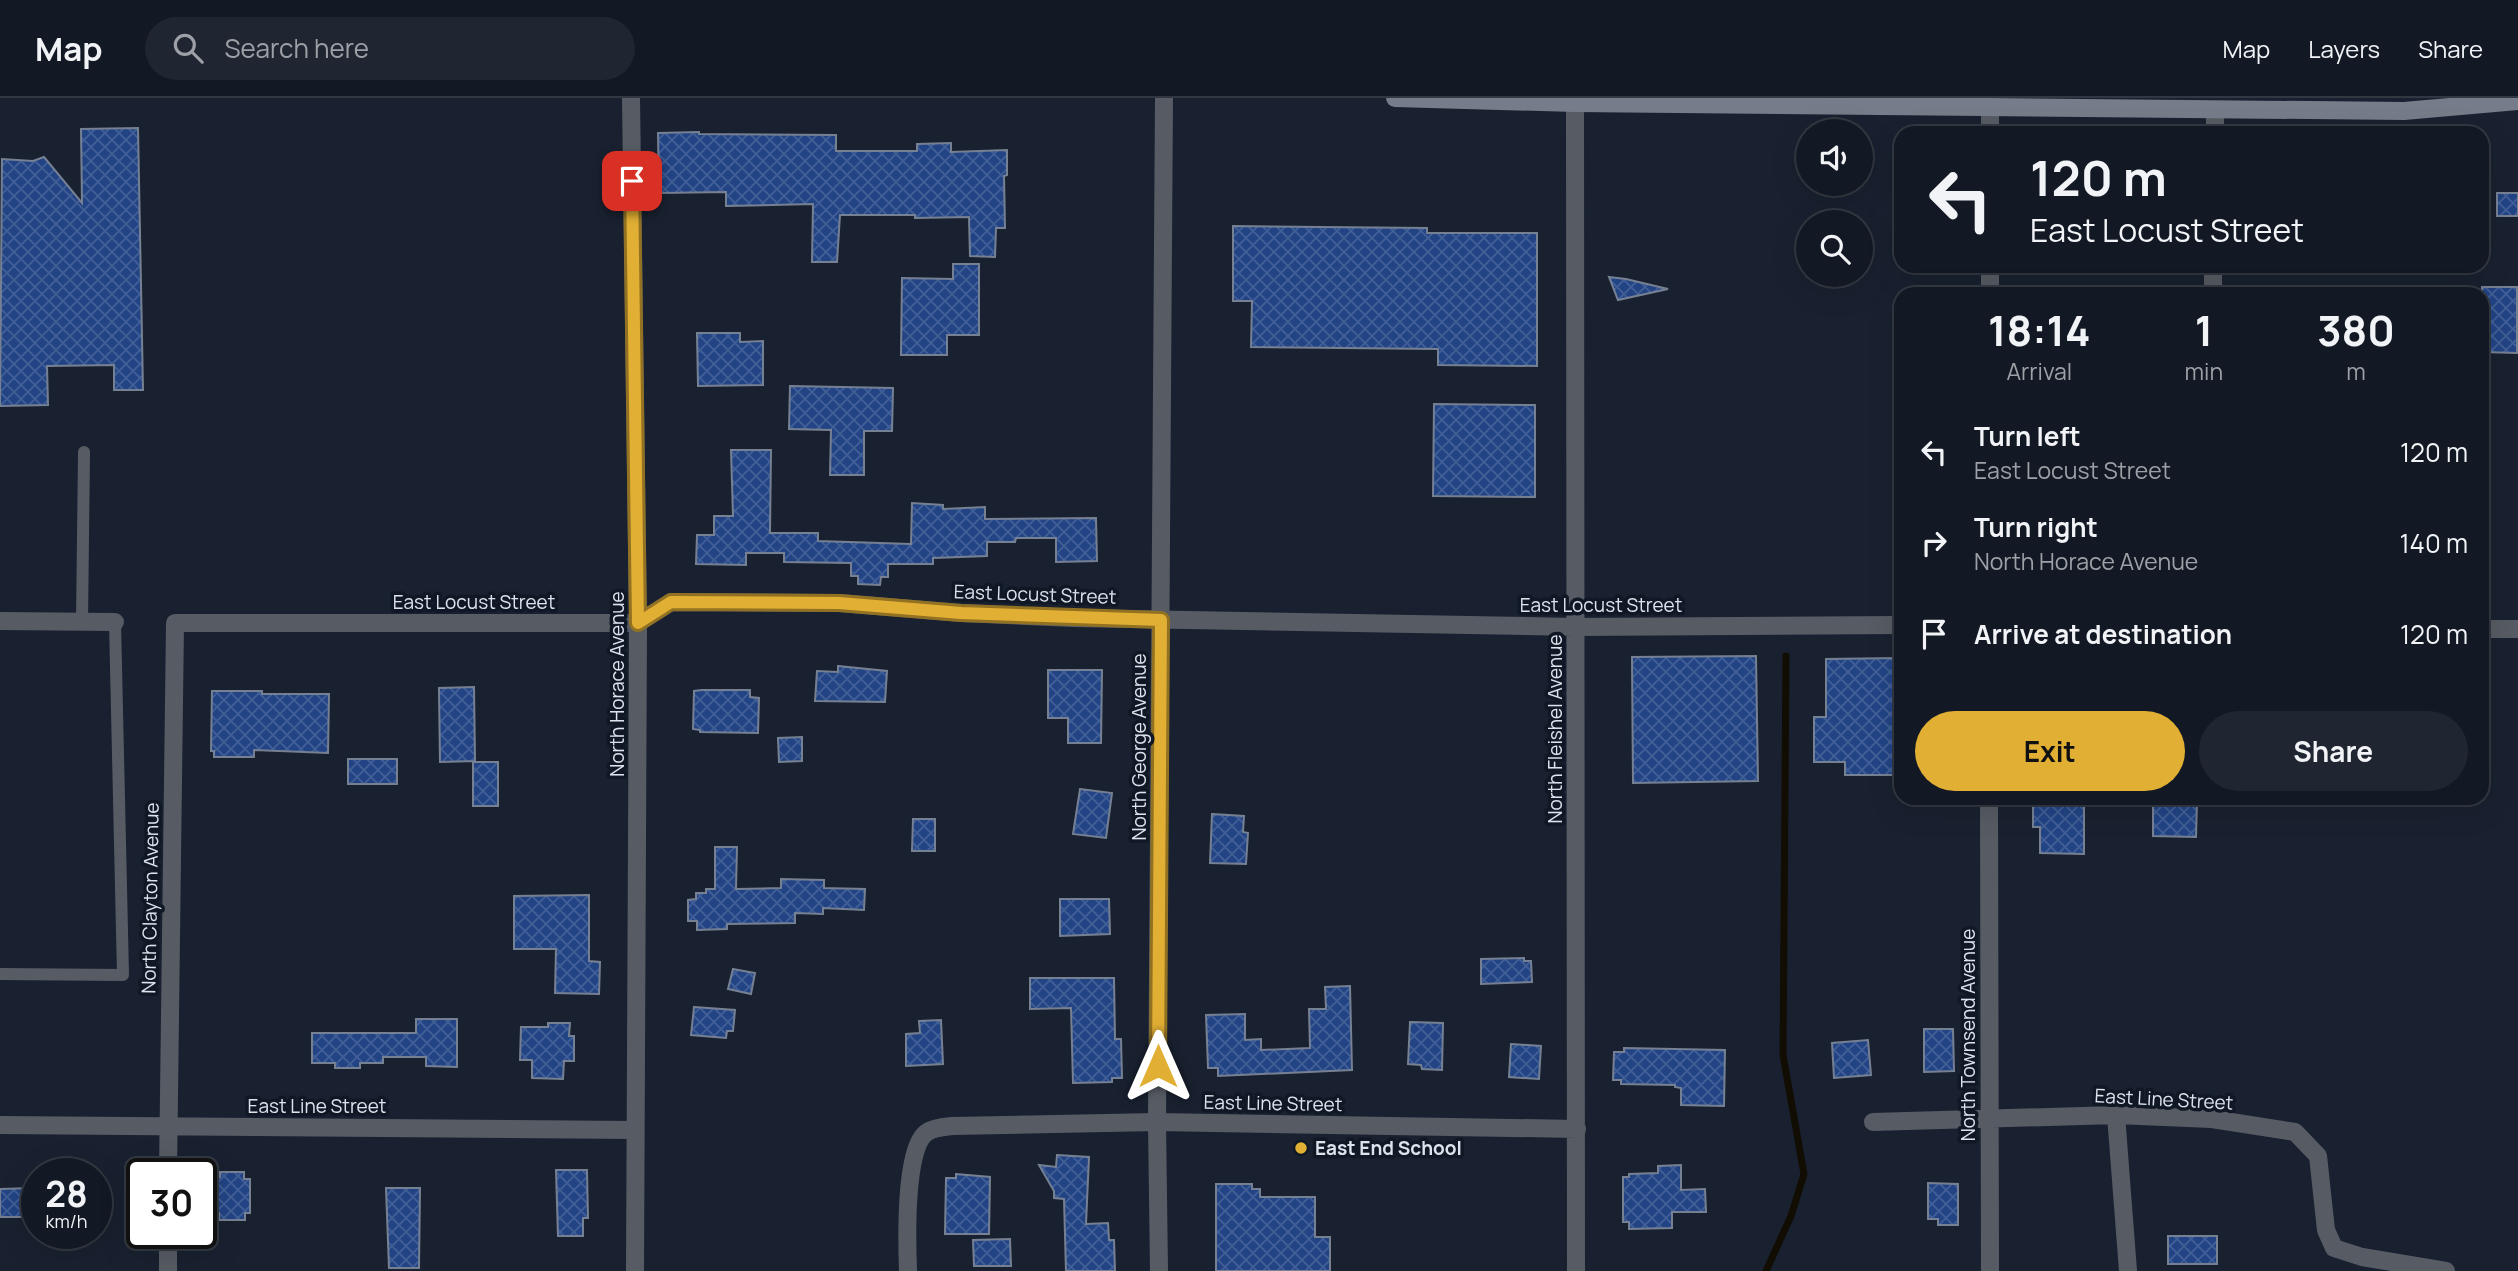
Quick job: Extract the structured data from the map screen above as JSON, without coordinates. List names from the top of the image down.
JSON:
{
  "streets": {
    "street": [
      "East Locust Street",
      "North Horace Avenue",
      "North Fleishel Avenue",
      "North George Avenue",
      "North Clayton Avenue",
      "North Townsend Avenue",
      "East Line Street"
    ]
  },
  "crossings": [
    ["East Locust Street", "North Horace Avenue"],
    ["East Locust Street", "North Fleishel Avenue"],
    ["East Locust Street", "North George Avenue"],
    ["East Locust Street", "North Clayton Avenue"],
    ["North Horace Avenue", "East Line Street"],
    ["North Fleishel Avenue", "East Line Street"],
    ["North George Avenue", "East Line Street"],
    ["North Clayton Avenue", "East Line Street"],
    ["North Townsend Avenue", "East Line Street"]
  ],
  "places": ["East End School"],
  "page": {
    "header": "Map",
    "search": "Search here",
    "nav": ["Map", "Layers", "Share"],
    "turn": ["120 m", "East Locust Street"],
    "eta": [
      "18:14",
      "Arrival",
      "1",
      "min",
      "380",
      "m"
    ],
    "list": [
      {
        "name": "Turn left",
        "note": "East Locust Street",
        "value": "120 m"
      },
      {
        "name": "Turn right",
        "note": "North Horace Avenue",
        "value": "140 m"
      },
      {
        "name": "Arrive at destination",
        "value": "120 m"
      }
    ],
    "buttons": ["Exit", "Share"],
    "speed": "28 km/h",
    "limit": "30"
  }
}
